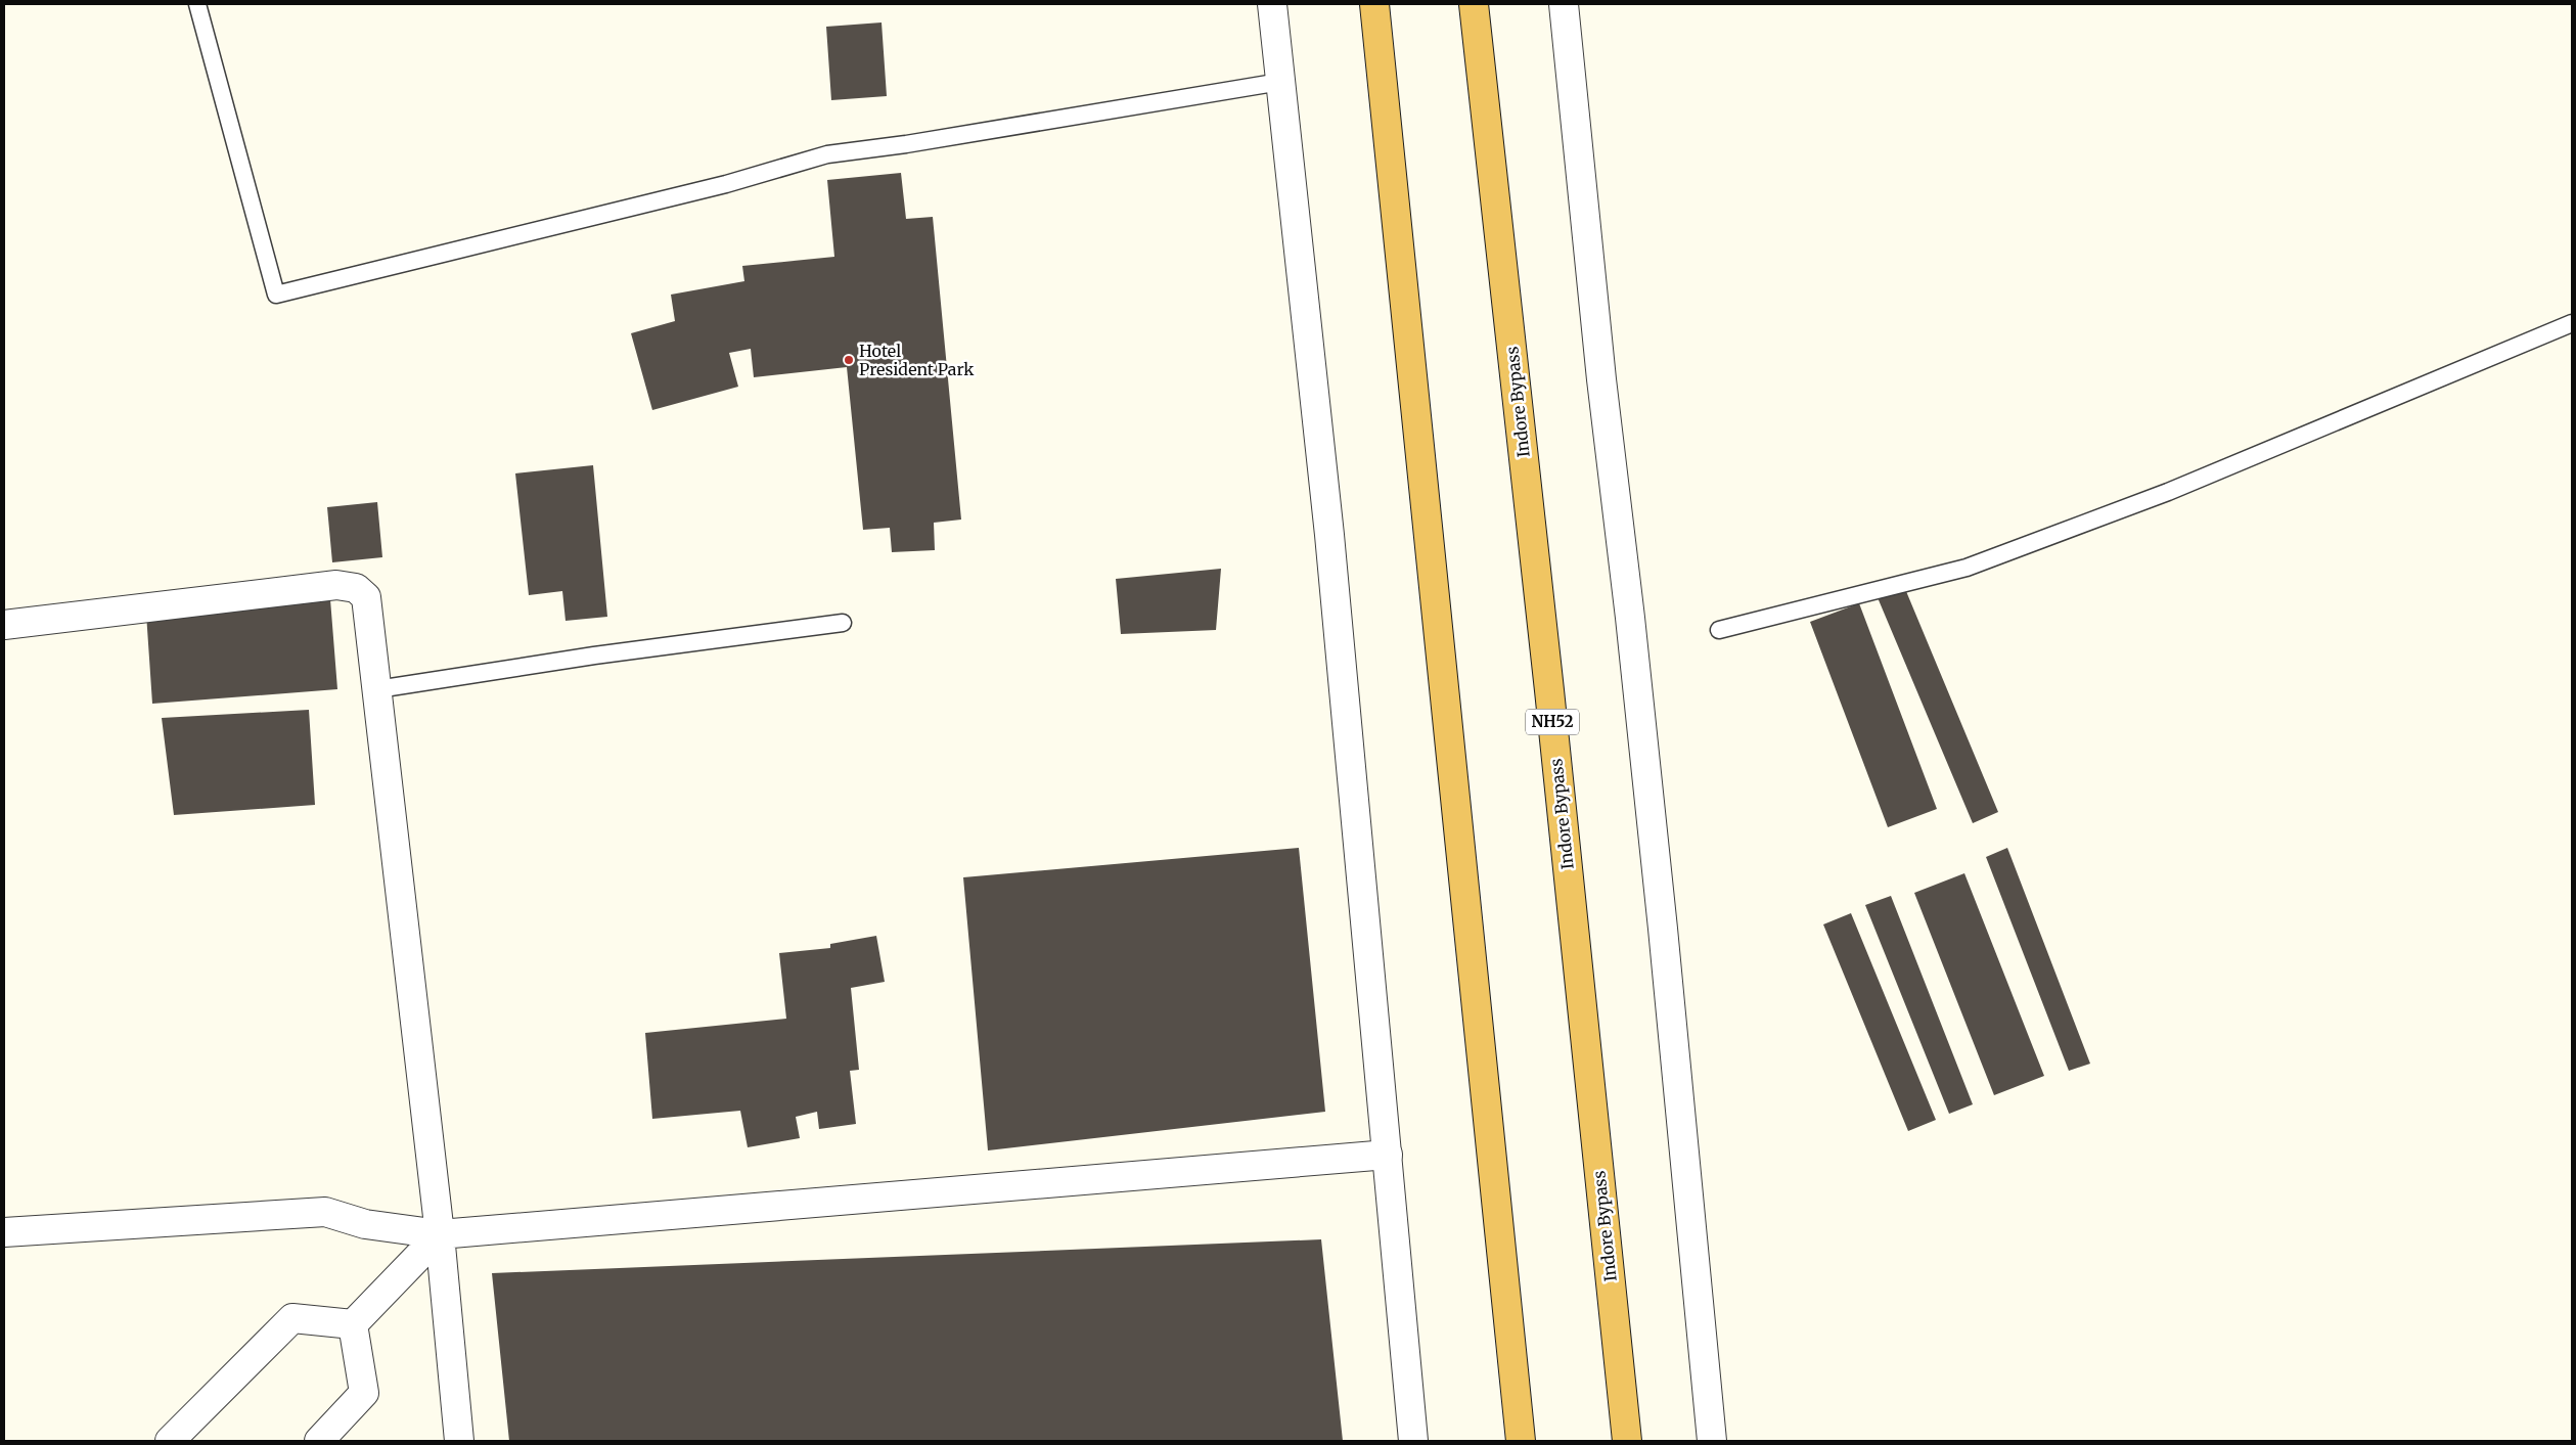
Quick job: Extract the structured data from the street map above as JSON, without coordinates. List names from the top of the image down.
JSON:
{
  "streets": {
    "highway": ["Indore Bypass", "NH52"]
  },
  "places": ["Hotel President Park"]
}
